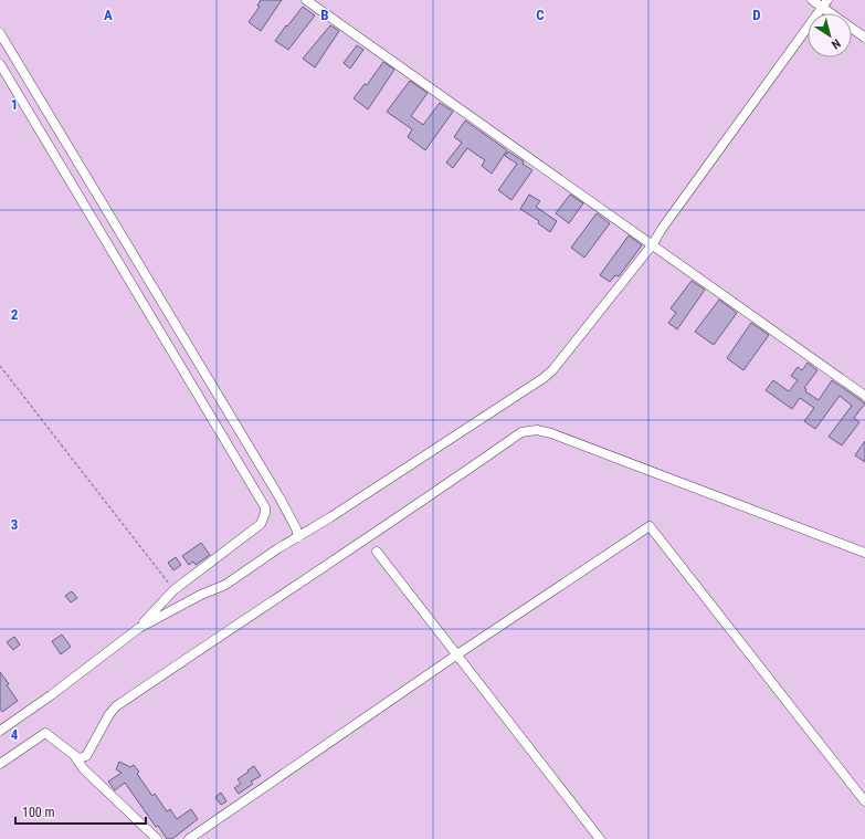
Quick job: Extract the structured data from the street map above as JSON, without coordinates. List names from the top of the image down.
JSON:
{
  "scale_bar": "100 m",
  "north": "bottom right",
  "grid": {
    "columns": [
      "A",
      "B",
      "C",
      "D"
    ],
    "rows": [
      "1",
      "2",
      "3",
      "4"
    ]
  }
}
